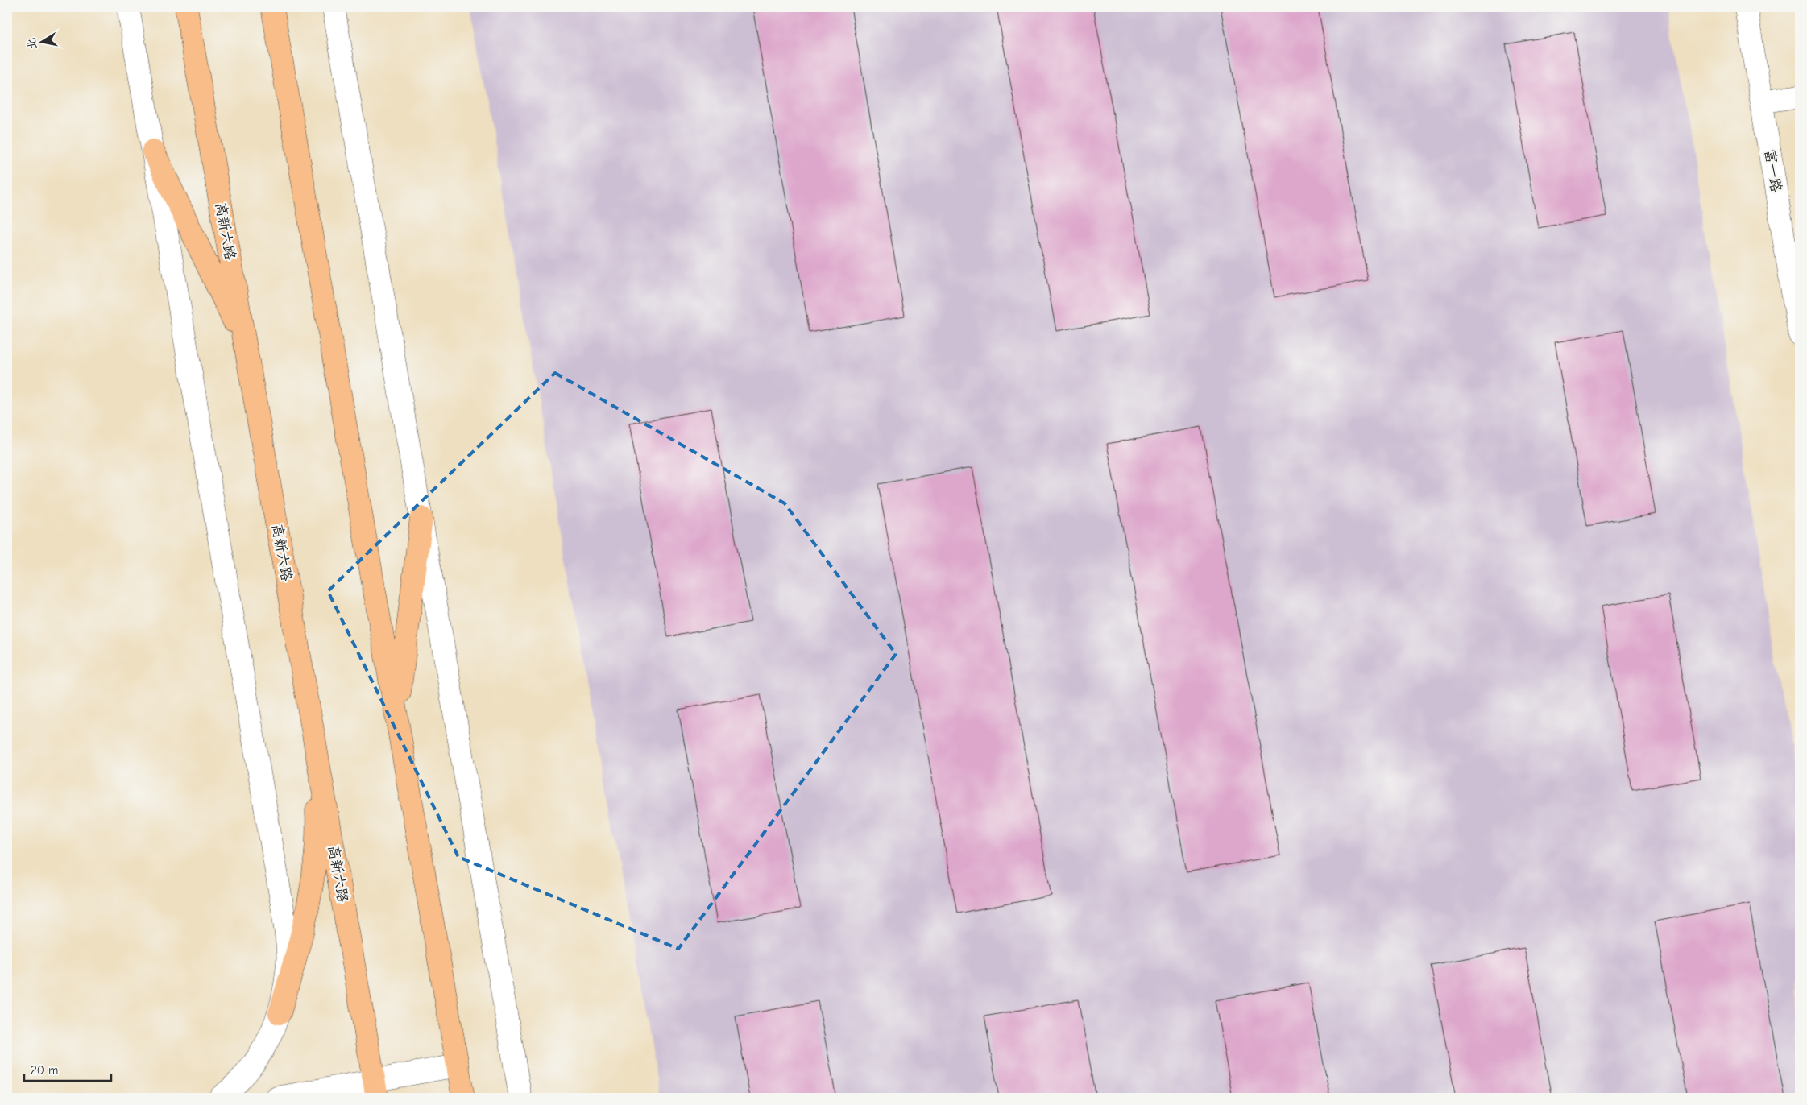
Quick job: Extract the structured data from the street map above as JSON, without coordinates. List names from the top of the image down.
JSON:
{
  "streets": {
    "main road": ["高新六路"],
    "street": ["富一路"]
  },
  "scale_bar": "20 m",
  "north": "left"
}
